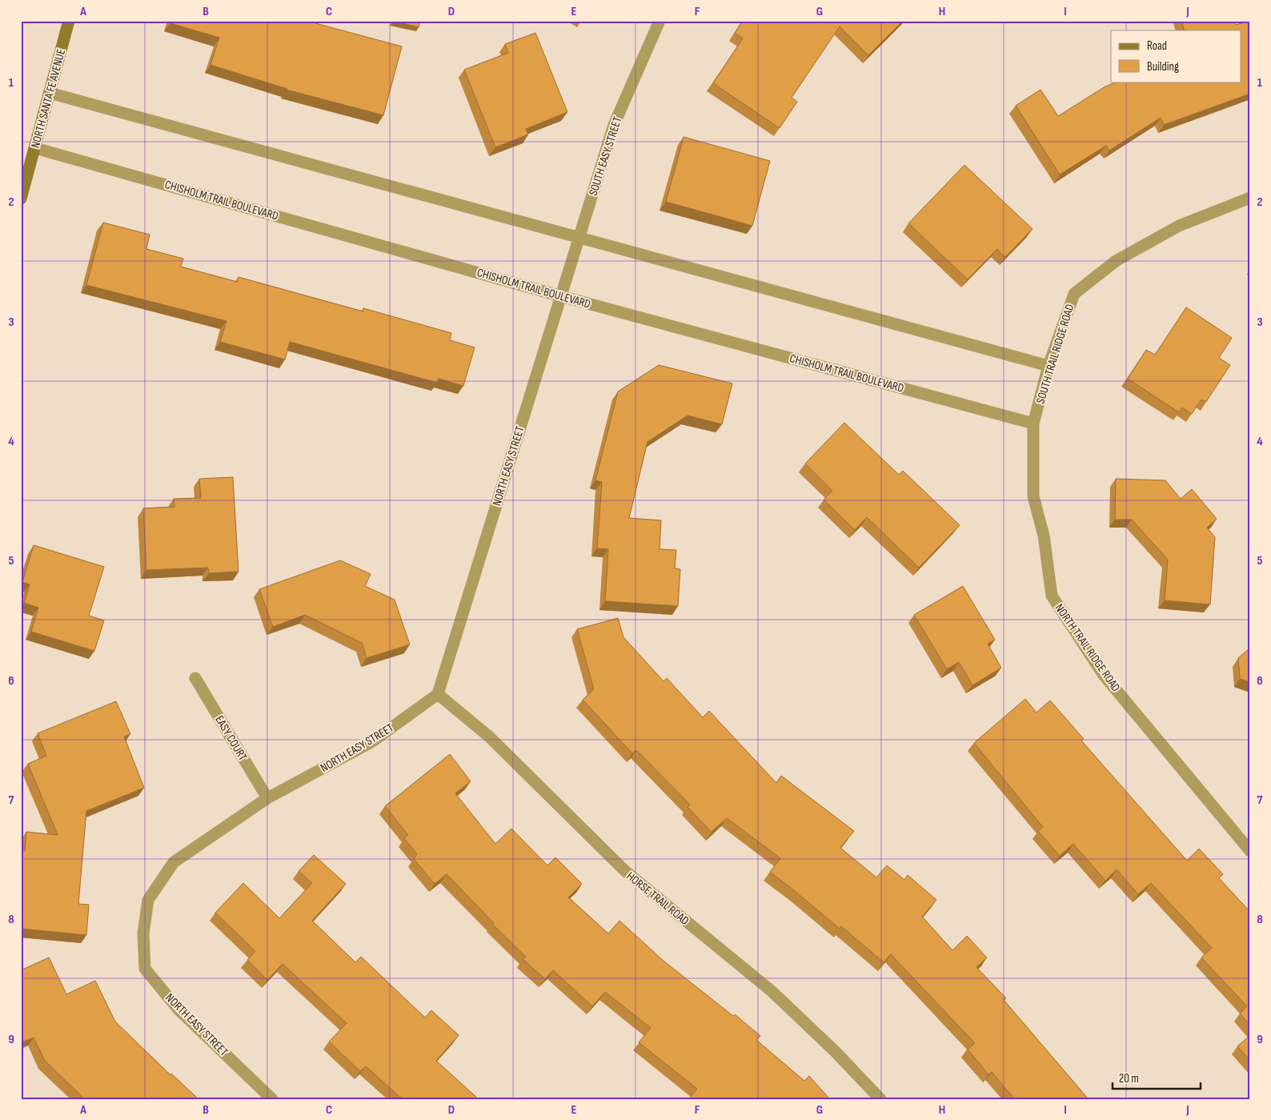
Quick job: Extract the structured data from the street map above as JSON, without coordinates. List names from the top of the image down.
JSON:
{
  "streets": {
    "main road": ["NORTH SANTA FE AVENUE"],
    "street": [
      "SOUTH EASY STREET",
      "CHISHOLM TRAIL BOULEVARD",
      "SOUTH TRAIL RIDGE ROAD",
      "NORTH EASY STREET",
      "NORTH TRAIL RIDGE ROAD",
      "EASY COURT",
      "HORSE TRAIL ROAD"
    ]
  },
  "crossings": [
    ["NORTH SANTA FE AVENUE", "CHISHOLM TRAIL BOULEVARD"],
    ["SOUTH EASY STREET", "CHISHOLM TRAIL BOULEVARD"],
    ["SOUTH EASY STREET", "NORTH EASY STREET"],
    ["CHISHOLM TRAIL BOULEVARD", "SOUTH TRAIL RIDGE ROAD"],
    ["CHISHOLM TRAIL BOULEVARD", "NORTH EASY STREET"],
    ["CHISHOLM TRAIL BOULEVARD", "NORTH TRAIL RIDGE ROAD"],
    ["SOUTH TRAIL RIDGE ROAD", "NORTH TRAIL RIDGE ROAD"],
    ["NORTH EASY STREET", "EASY COURT"],
    ["NORTH EASY STREET", "HORSE TRAIL ROAD"]
  ],
  "legend": ["Road", "Building"],
  "scale_bar": "20 m",
  "grid": {
    "columns": [
      "A",
      "B",
      "C",
      "D",
      "E",
      "F",
      "G",
      "H",
      "I",
      "J"
    ],
    "rows": [
      "1",
      "2",
      "3",
      "4",
      "5",
      "6",
      "7",
      "8",
      "9"
    ]
  }
}
